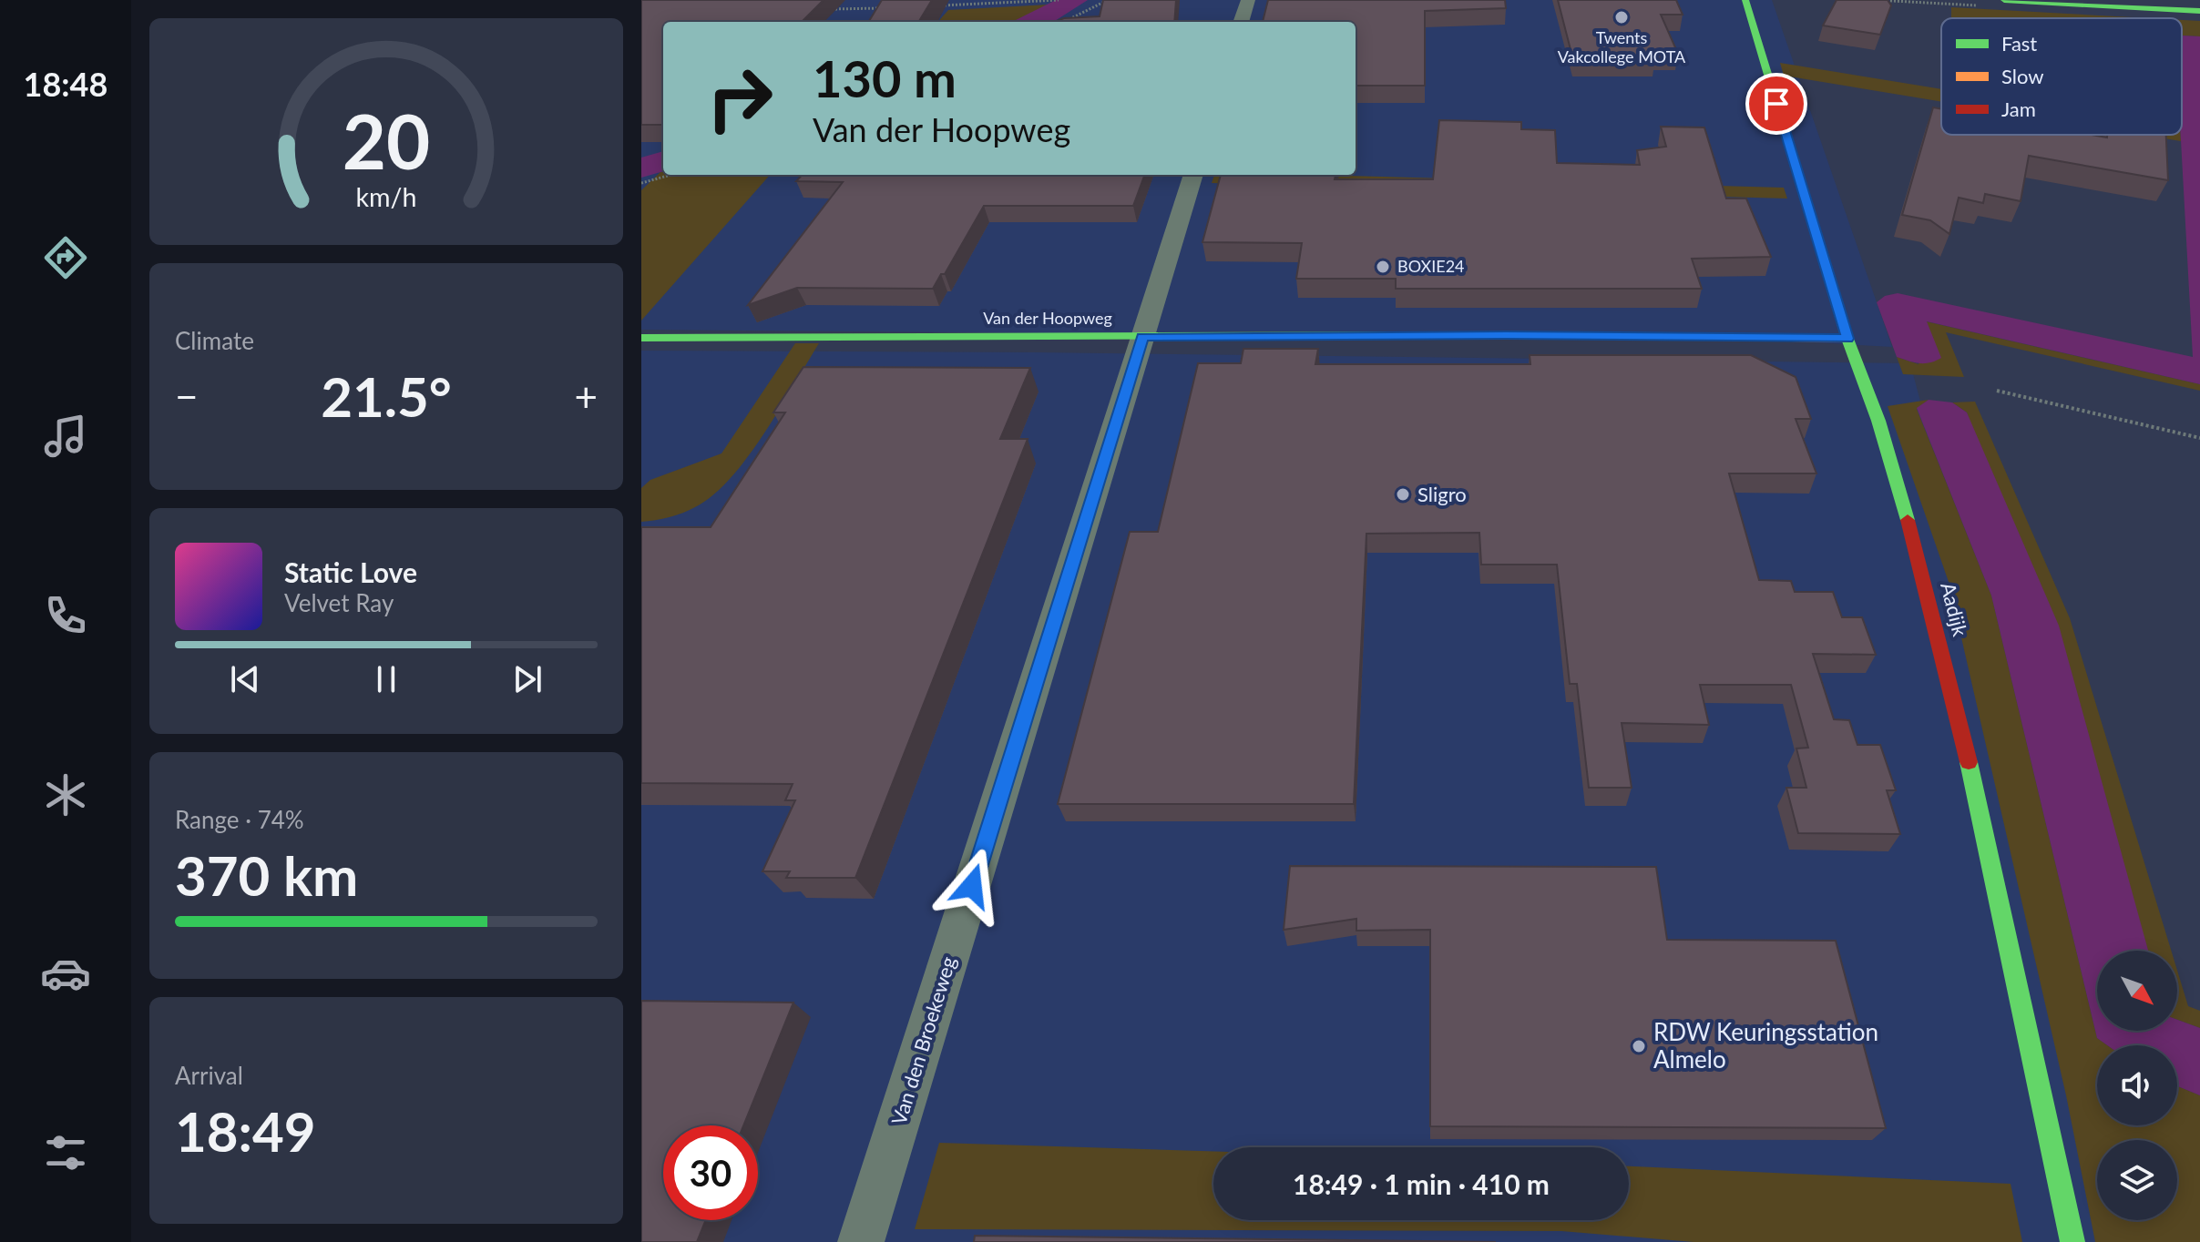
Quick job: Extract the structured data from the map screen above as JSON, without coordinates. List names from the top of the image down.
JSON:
{
  "streets": {
    "street": ["Van der Hoopweg", "Aadijk", "Van den Broekeweg"]
  },
  "crossings": [
    ["Van der Hoopweg", "Aadijk"],
    ["Van der Hoopweg", "Van den Broekeweg"]
  ],
  "places": [
    "Twents Vakcollege MOTA",
    "BOXIE24",
    "Sligro",
    "RDW Keuringsstation Almelo"
  ],
  "legend": ["Fast", "Slow", "Jam"],
  "north": "bottom right",
  "page": {
    "tabs": "18:48",
    "turn": ["130 m", "Van der Hoopweg"],
    "tile": [
      "Climate",
      ["Range · 74%", "370 km"],
      ["Arrival", "18:49"]
    ],
    "heat": ["−", "21.5°", "+"],
    "song": ["Static Love", "Velvet Ray"],
    "limit": "30",
    "trip": "18:49 · 1 min · 410 m",
    "gauge": ["20", "km/h"]
  }
}
